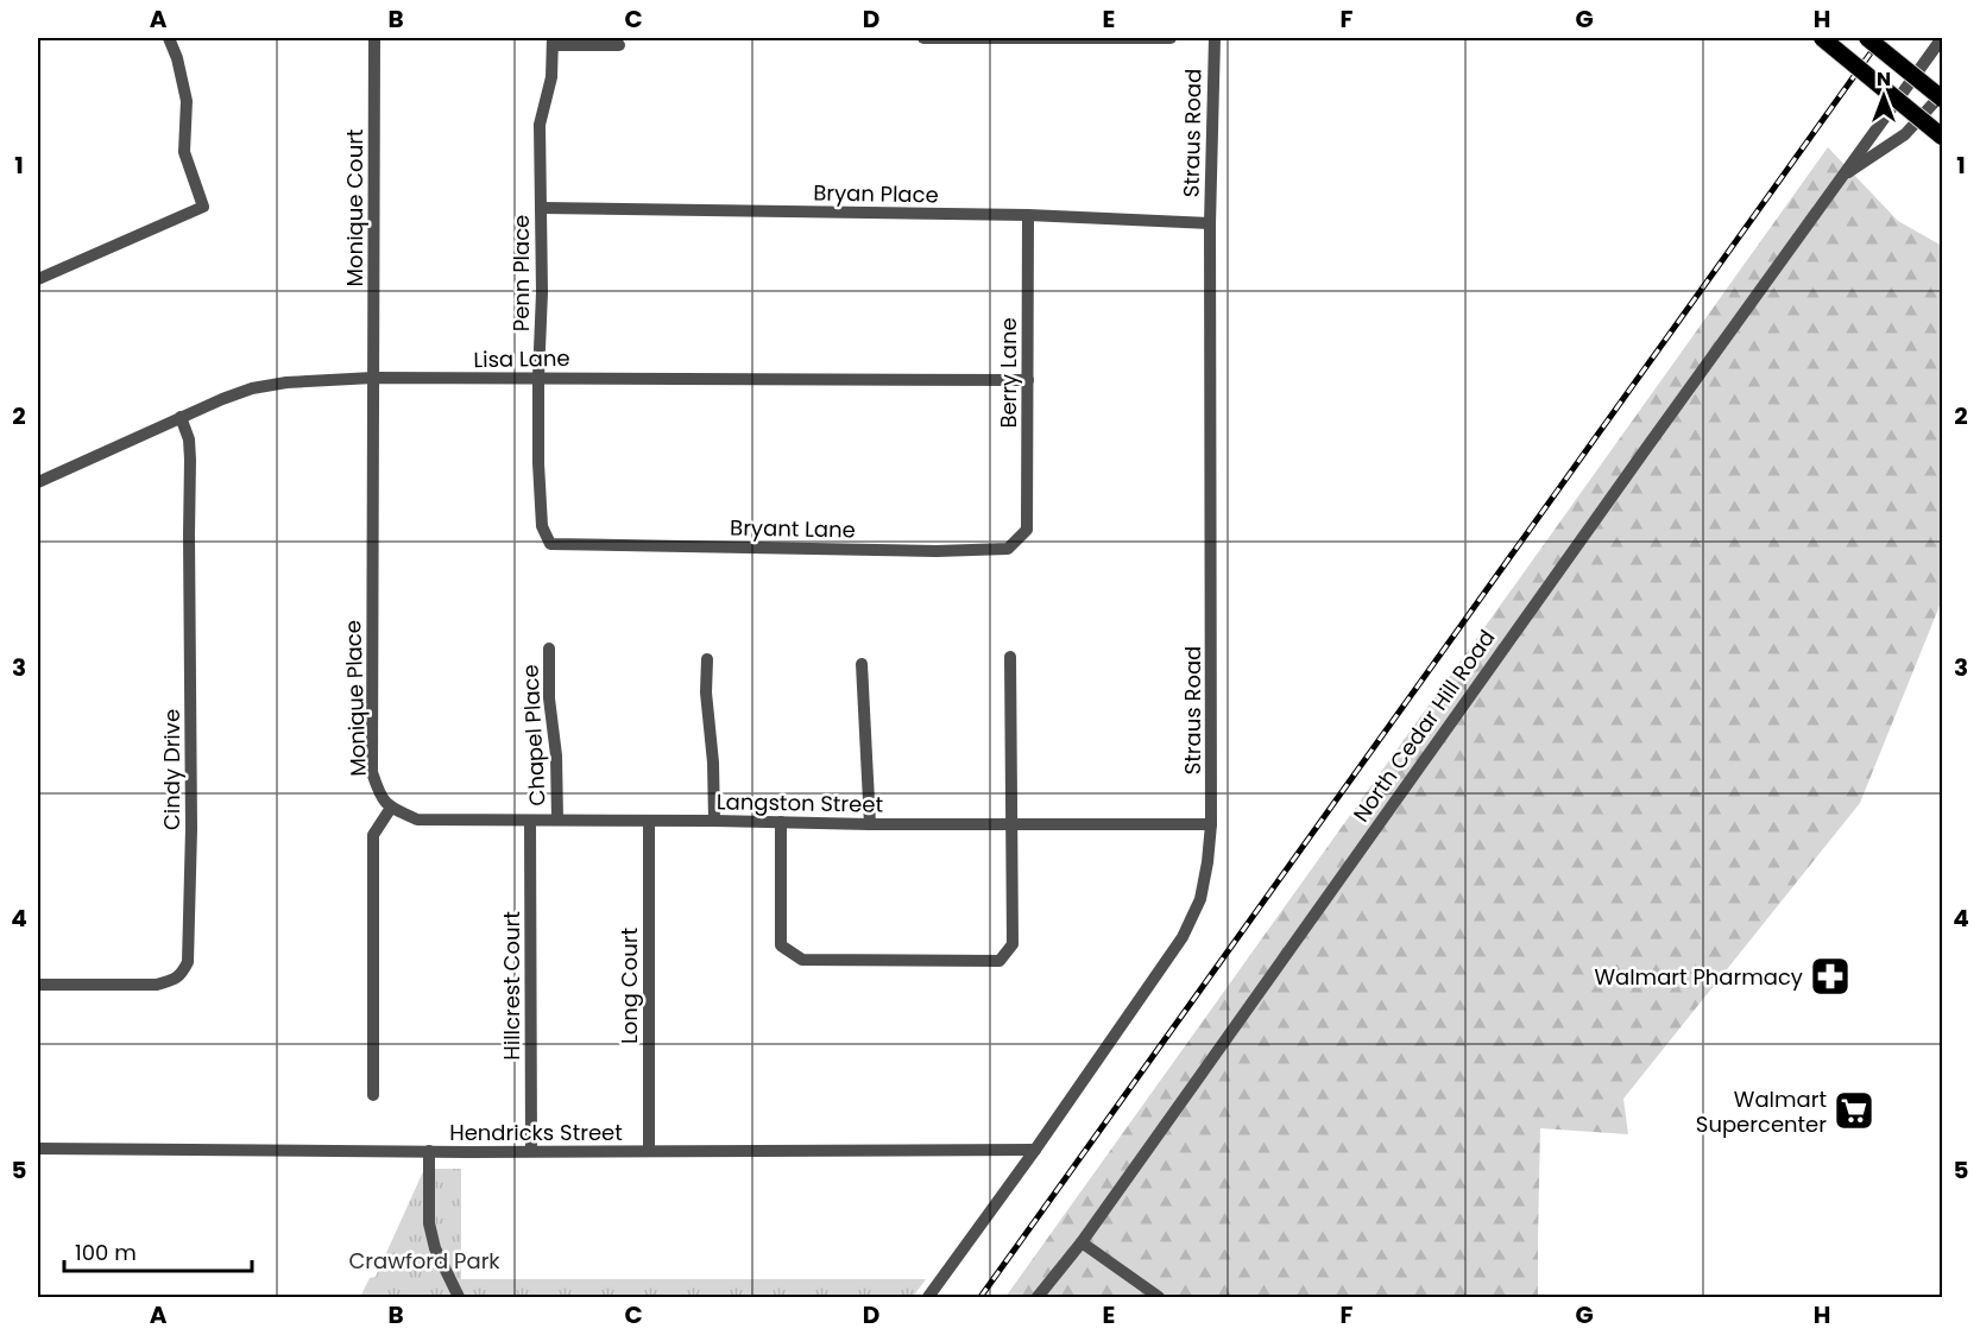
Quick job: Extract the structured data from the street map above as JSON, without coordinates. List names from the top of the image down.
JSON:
{
  "streets": {
    "street": [
      "Straus Road",
      "Bryan Place",
      "Monique Court",
      "Penn Place",
      "Lisa Lane",
      "Berry Lane",
      "Bryant Lane",
      "Monique Place",
      "North Cedar Hill Road",
      "Chapel Place",
      "Cindy Drive",
      "Langston Street",
      "Hillcrest Court",
      "Long Court",
      "Hendricks Street"
    ]
  },
  "crossings": [
    ["Straus Road", "Bryan Place"],
    ["Straus Road", "Langston Street"],
    ["Straus Road", "Hendricks Street"],
    ["Bryan Place", "Penn Place"],
    ["Bryan Place", "Berry Lane"],
    ["Monique Court", "Lisa Lane"],
    ["Monique Court", "Monique Place"],
    ["Penn Place", "Lisa Lane"],
    ["Penn Place", "Bryant Lane"],
    ["Lisa Lane", "Berry Lane"],
    ["Lisa Lane", "Monique Place"],
    ["Lisa Lane", "Cindy Drive"],
    ["Berry Lane", "Bryant Lane"],
    ["Monique Place", "Langston Street"],
    ["Chapel Place", "Langston Street"],
    ["Langston Street", "Hillcrest Court"],
    ["Langston Street", "Long Court"],
    ["Hillcrest Court", "Hendricks Street"],
    ["Long Court", "Hendricks Street"]
  ],
  "parks": ["Crawford Park"],
  "places": {
    "pharmacy": ["Walmart Pharmacy"],
    "supermarket": ["Walmart Supercenter"]
  },
  "scale_bar": "100 m",
  "north": "top",
  "grid": {
    "columns": [
      "A",
      "B",
      "C",
      "D",
      "E",
      "F",
      "G",
      "H"
    ],
    "rows": [
      "1",
      "2",
      "3",
      "4",
      "5"
    ]
  }
}
